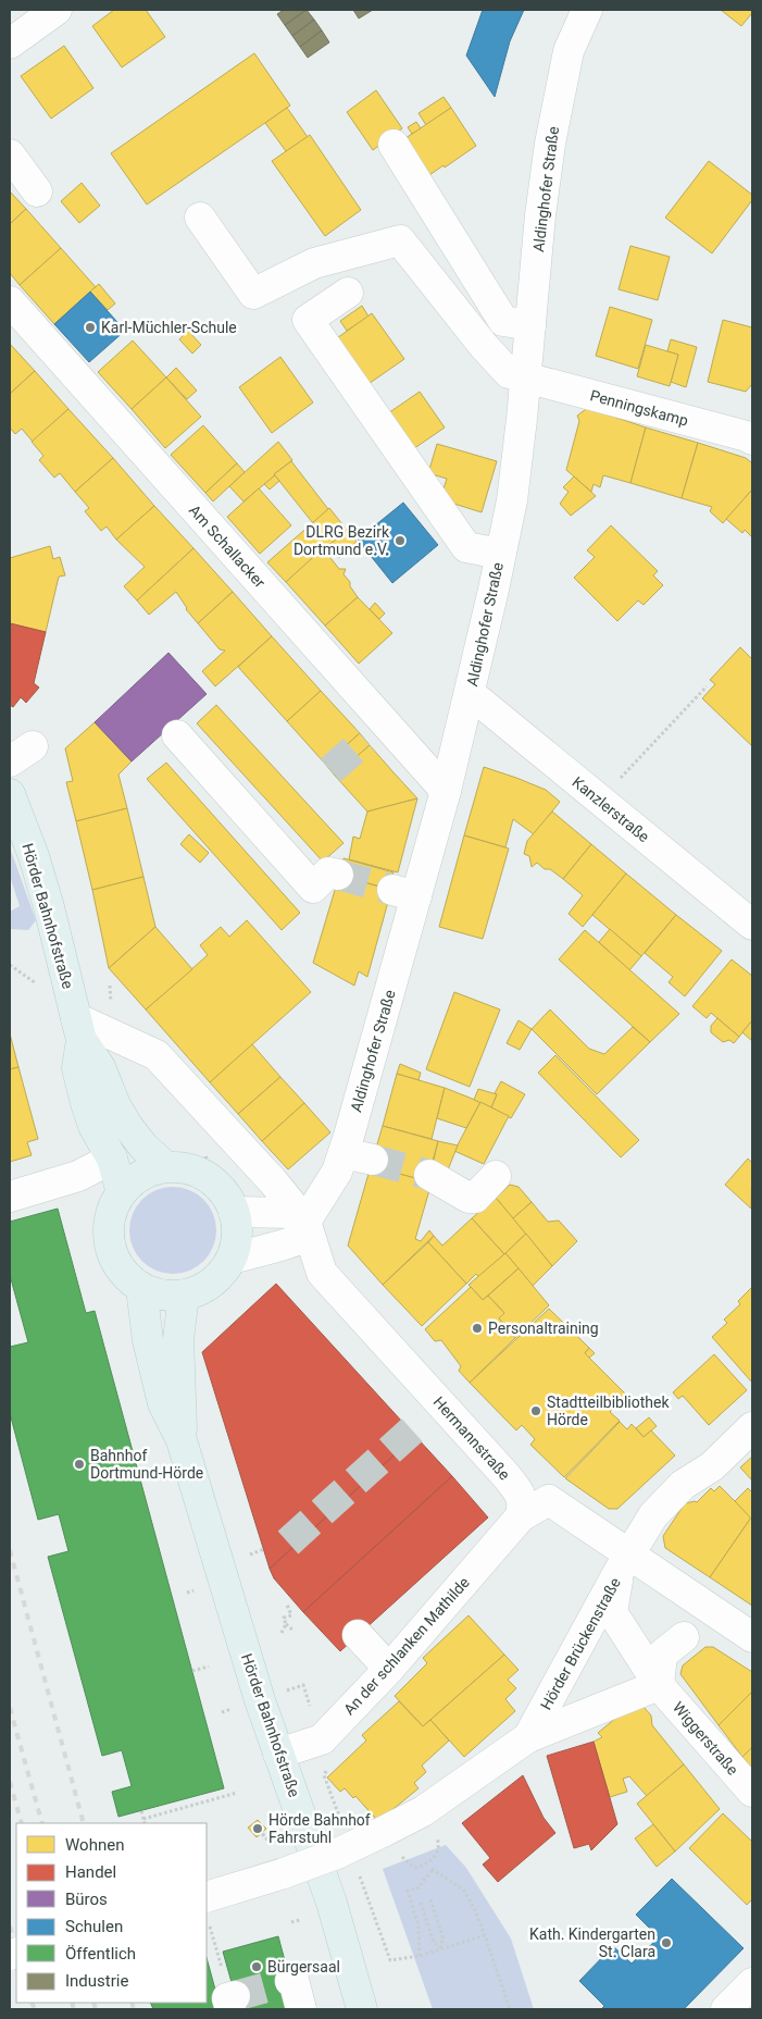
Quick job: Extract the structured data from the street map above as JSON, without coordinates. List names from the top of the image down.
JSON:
{
  "streets": {
    "main road": ["Hörder Bahnhofstraße"],
    "street": [
      "Aldinghofer Straße",
      "Penningskamp",
      "Am Schallacker",
      "Kanzlerstraße",
      "Hermannstraße",
      "Hörder Brückenstraße",
      "An der schlanken Mathilde",
      "Wiggerstraße"
    ]
  },
  "crossings": [
    ["Aldinghofer Straße", "Penningskamp"],
    ["Aldinghofer Straße", "Am Schallacker"],
    ["Aldinghofer Straße", "Kanzlerstraße"],
    ["Aldinghofer Straße", "Hörder Bahnhofstraße"],
    ["Aldinghofer Straße", "Hermannstraße"],
    ["Hörder Bahnhofstraße", "An der schlanken Mathilde"],
    ["Hermannstraße", "An der schlanken Mathilde"],
    ["Hörder Brückenstraße", "Wiggerstraße"]
  ],
  "places": [
    "Karl-Müchler-Schule",
    "DLRG Bezirk Dortmund e.V.",
    "Personaltraining",
    "Stadtteilbibliothek Hörde",
    "Bahnhof Dortmund-Hörde",
    "Hörde Bahnhof Fahrstuhl",
    "Kath. Kindergarten St. Clara",
    "Bürgersaal"
  ],
  "legend": [
    "Wohnen",
    "Handel",
    "Büros",
    "Schulen",
    "Öffentlich",
    "Industrie"
  ]
}
